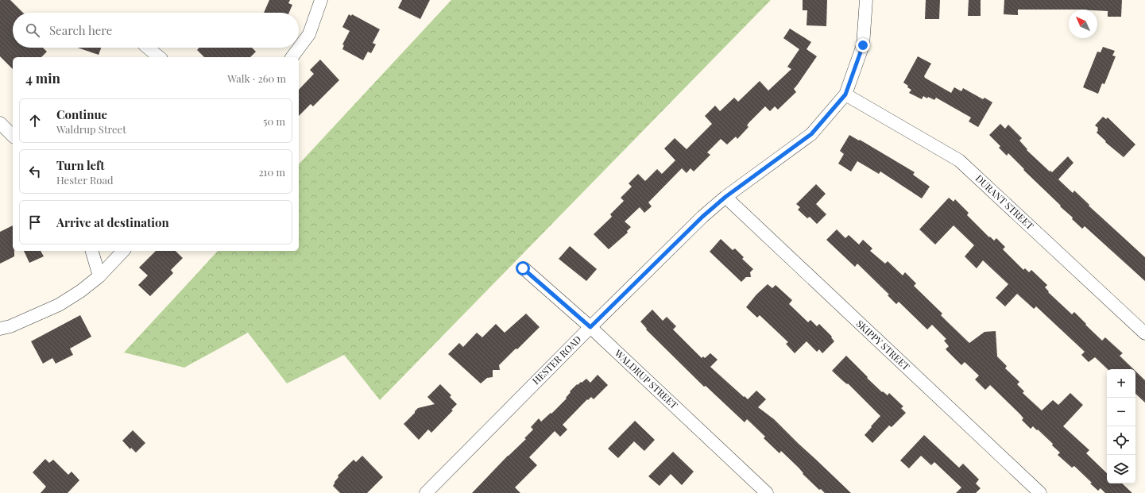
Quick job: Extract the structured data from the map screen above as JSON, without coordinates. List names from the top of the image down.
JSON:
{
  "streets": {
    "street": [
      "DURANT STREET",
      "SKIPPY STREET",
      "HESTER ROAD",
      "WALDRUP STREET"
    ]
  },
  "crossings": [
    ["DURANT STREET", "HESTER ROAD"],
    ["SKIPPY STREET", "HESTER ROAD"],
    ["HESTER ROAD", "WALDRUP STREET"]
  ],
  "north": "top left",
  "page": {
    "search": "Search here",
    "heading": ["4 min", "Walk · 260 m"],
    "list": [
      ["Continue", "Waldrup Street", "50 m"],
      ["Turn left", "Hester Road", "210 m"],
      "Arrive at destination"
    ],
    "map_buttons": ["+", "−"]
  }
}
